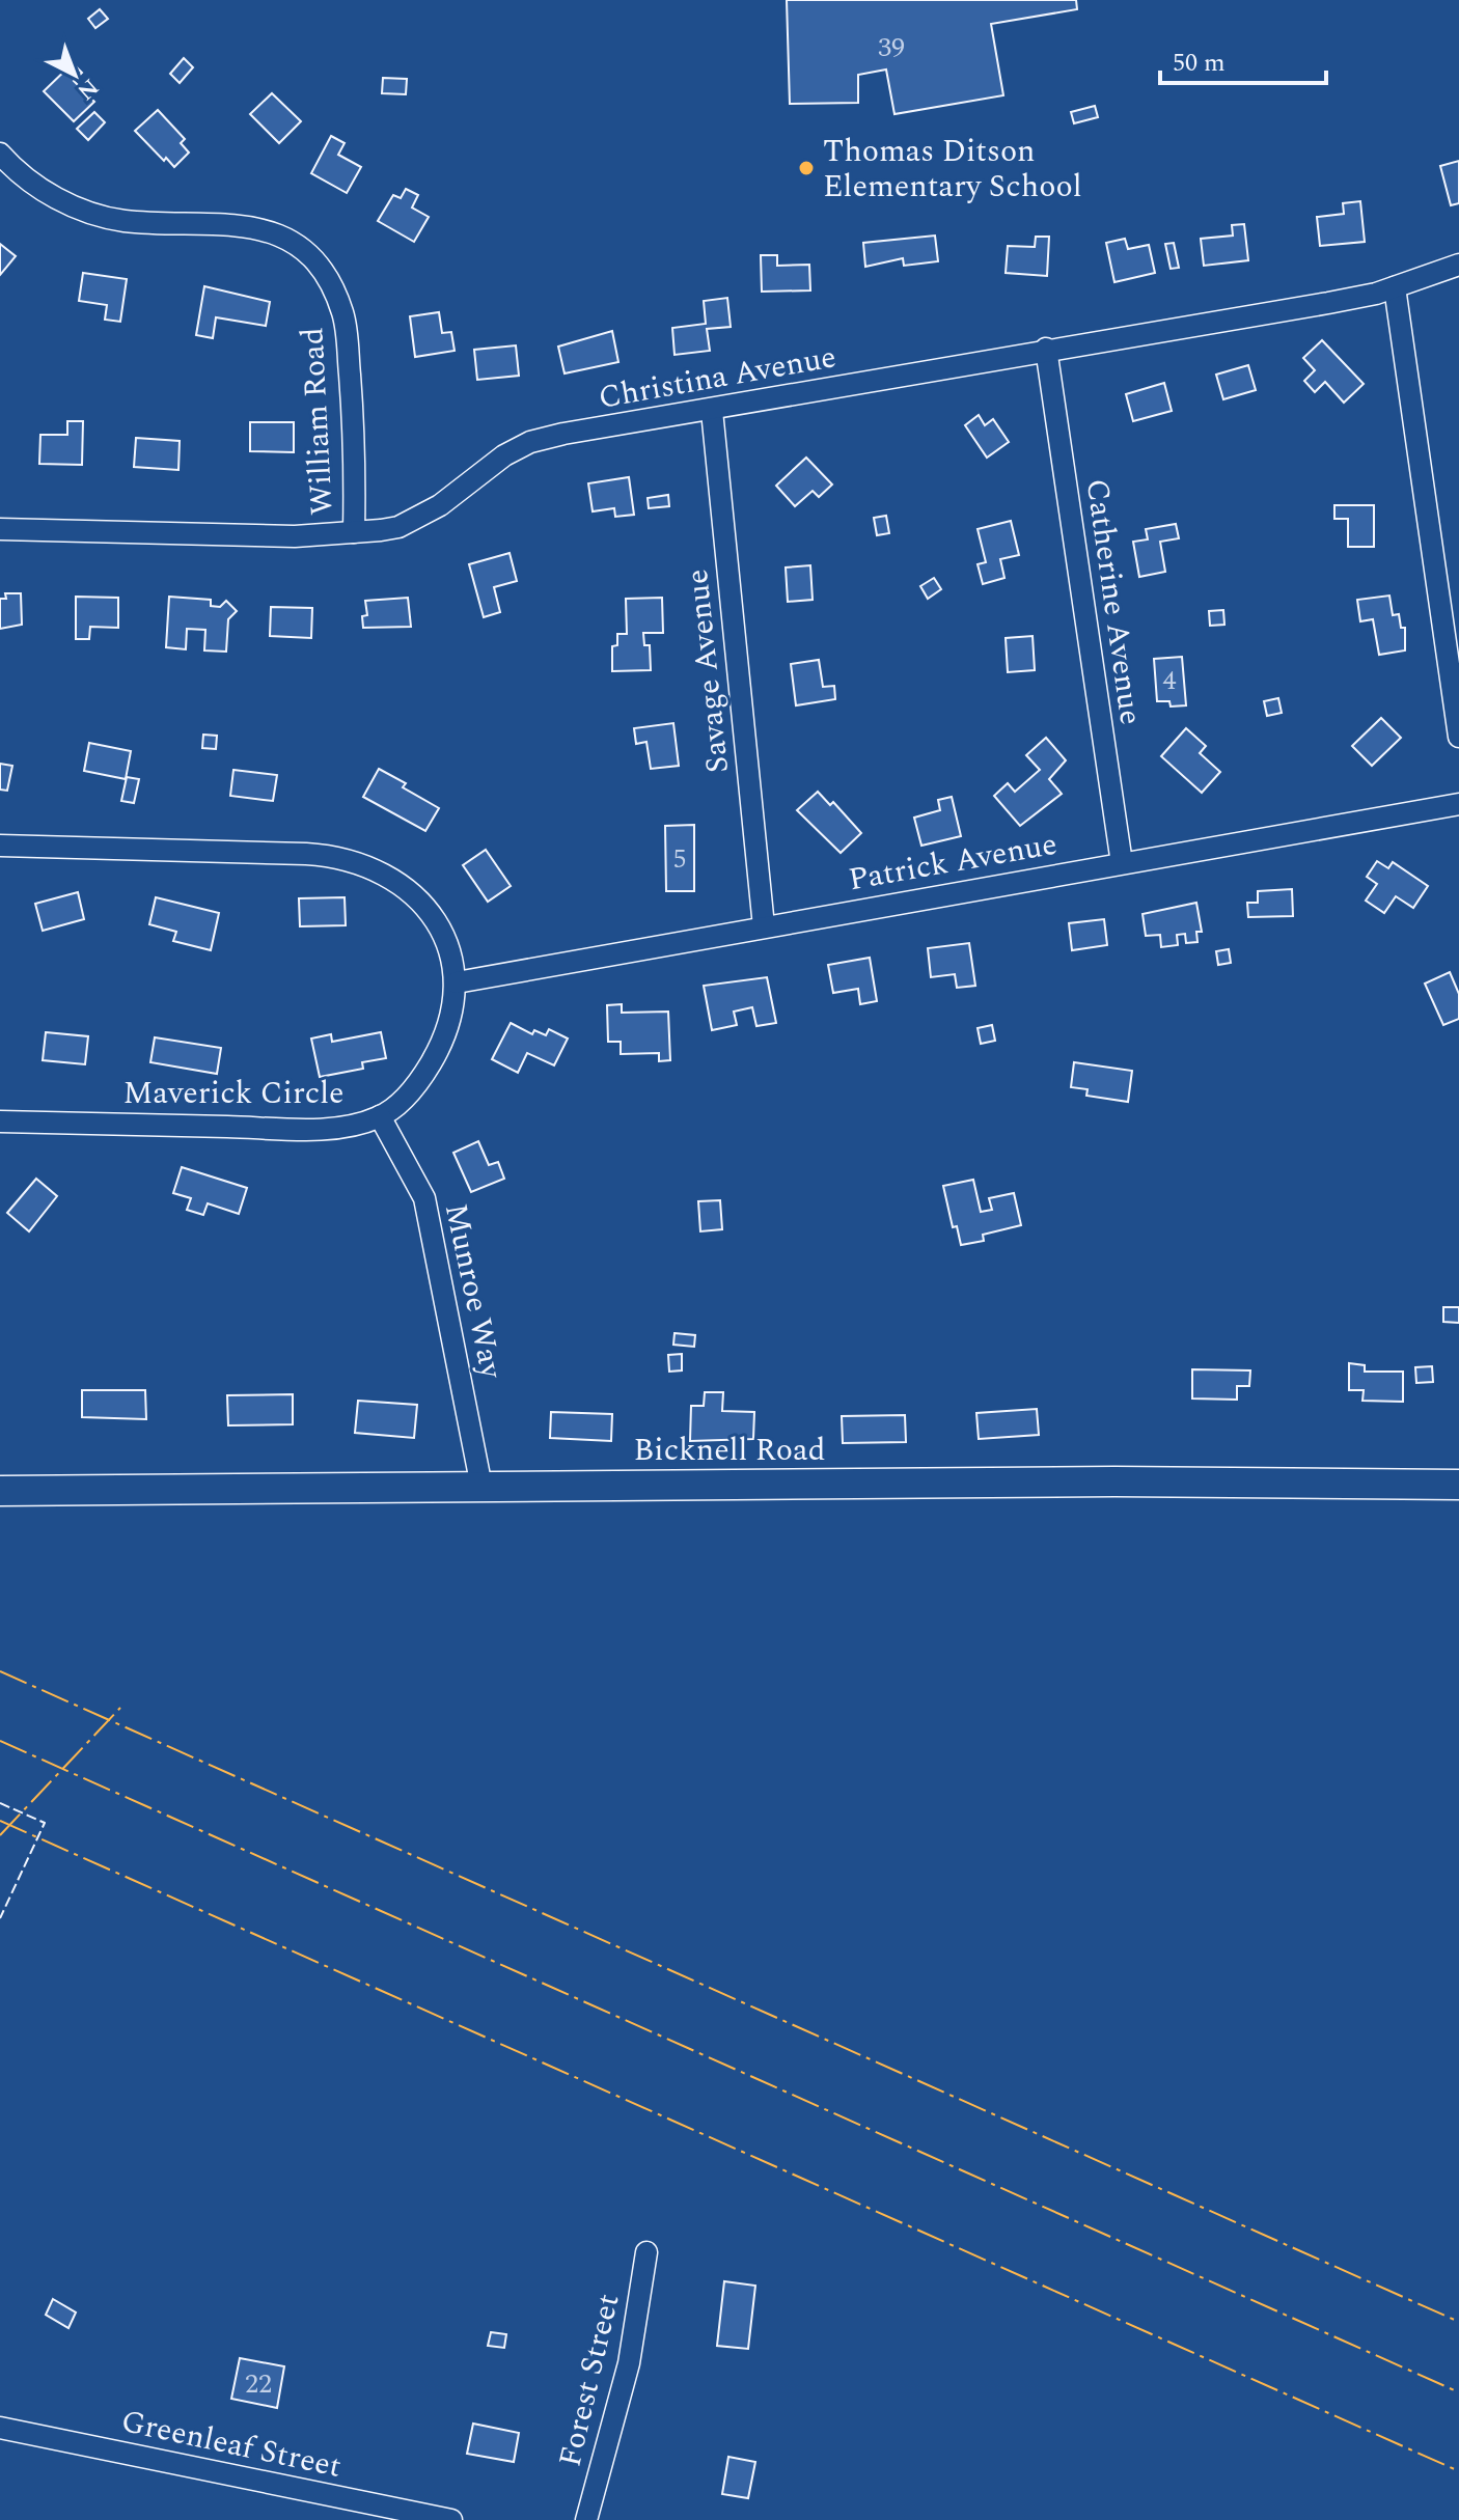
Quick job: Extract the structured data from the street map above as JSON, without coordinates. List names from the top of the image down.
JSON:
{
  "streets": {
    "street": [
      "Christina Avenue",
      "William Road",
      "Catherine Avenue",
      "Savage Avenue",
      "Patrick Avenue",
      "Maverick Circle",
      "Munroe Way",
      "Bicknell Road",
      "Forest Street",
      "Greenleaf Street"
    ]
  },
  "crossings": [
    ["Christina Avenue", "William Road"],
    ["Christina Avenue", "Catherine Avenue"],
    ["Christina Avenue", "Savage Avenue"],
    ["Catherine Avenue", "Patrick Avenue"],
    ["Savage Avenue", "Patrick Avenue"],
    ["Patrick Avenue", "Maverick Circle"],
    ["Maverick Circle", "Munroe Way"],
    ["Munroe Way", "Bicknell Road"]
  ],
  "places": ["Thomas Ditson Elementary School"],
  "house_numbers": [
    "39",
    "4",
    "5",
    "22"
  ],
  "scale_bar": "50 m",
  "north": "bottom right"
}
